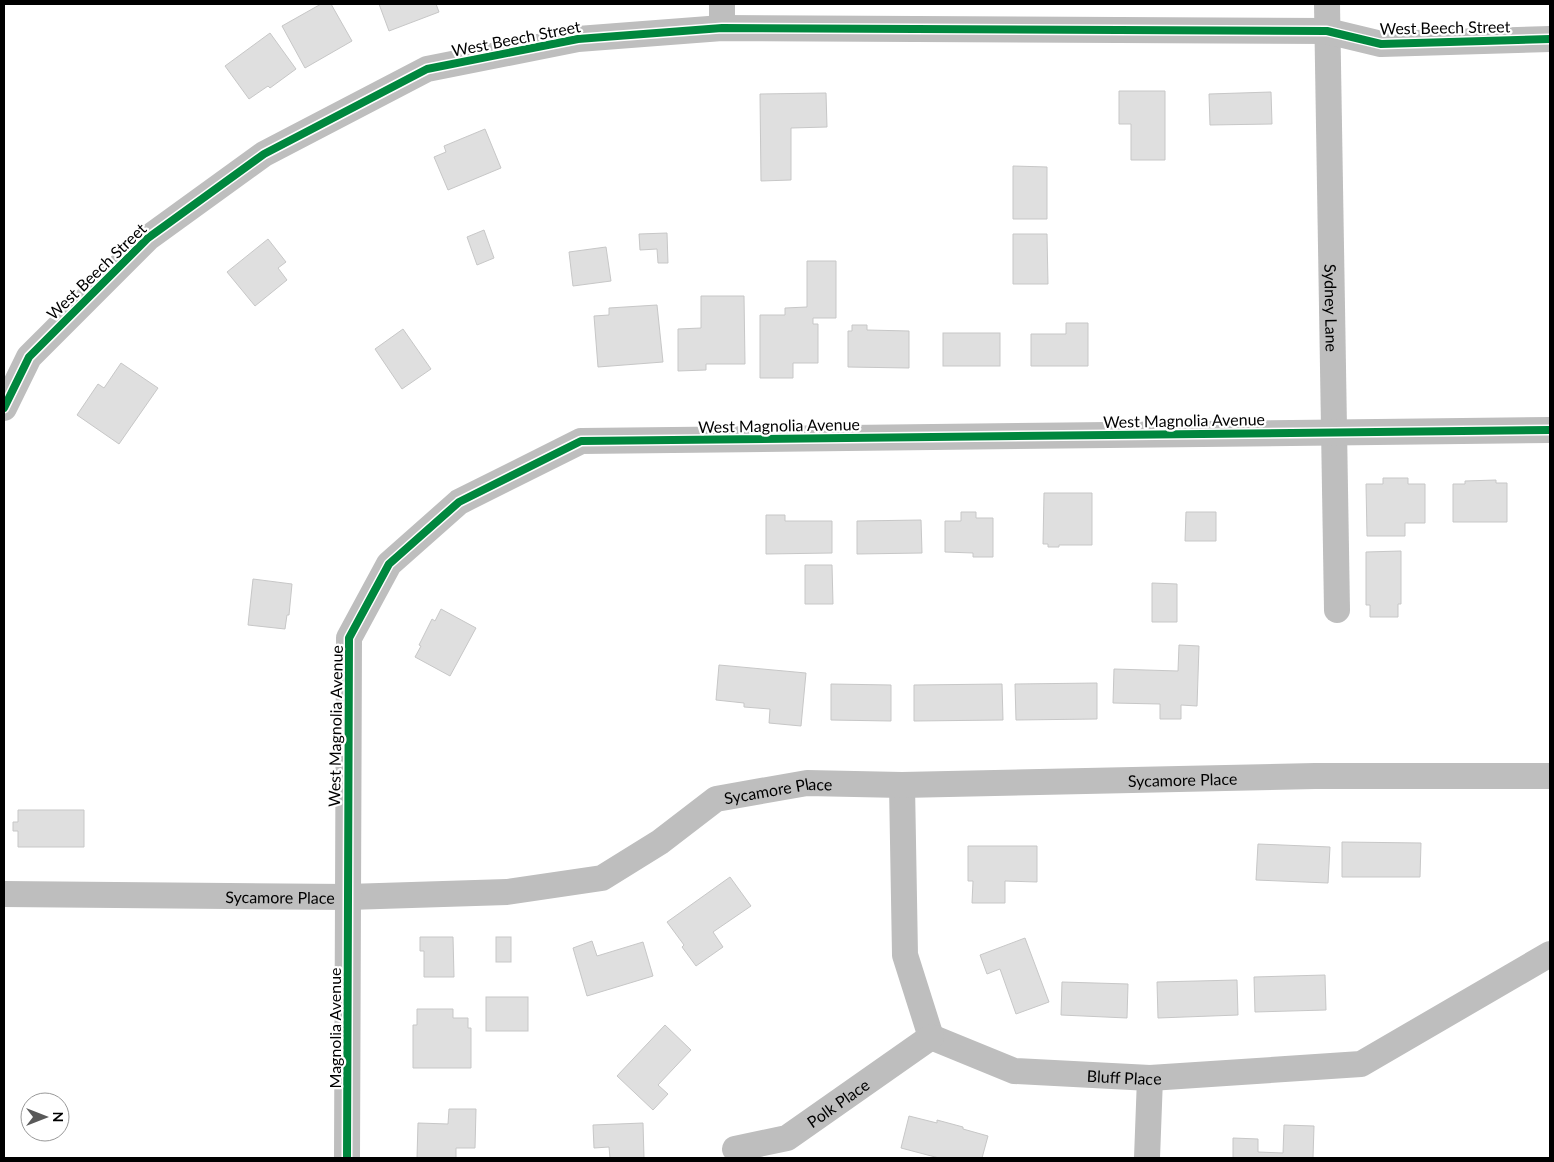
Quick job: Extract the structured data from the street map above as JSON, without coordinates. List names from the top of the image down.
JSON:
{
  "streets": {
    "street": [
      "West Beech Street",
      "Sydney Lane",
      "West Magnolia Avenue",
      "Sycamore Place",
      "Magnolia Avenue",
      "Bluff Place",
      "Polk Place"
    ]
  },
  "crossings": [
    ["West Beech Street", "Sydney Lane"],
    ["Sydney Lane", "West Magnolia Avenue"],
    ["West Magnolia Avenue", "Sycamore Place"],
    ["West Magnolia Avenue", "Magnolia Avenue"],
    ["Sycamore Place", "Magnolia Avenue"],
    ["Bluff Place", "Polk Place"]
  ],
  "north": "right"
}
